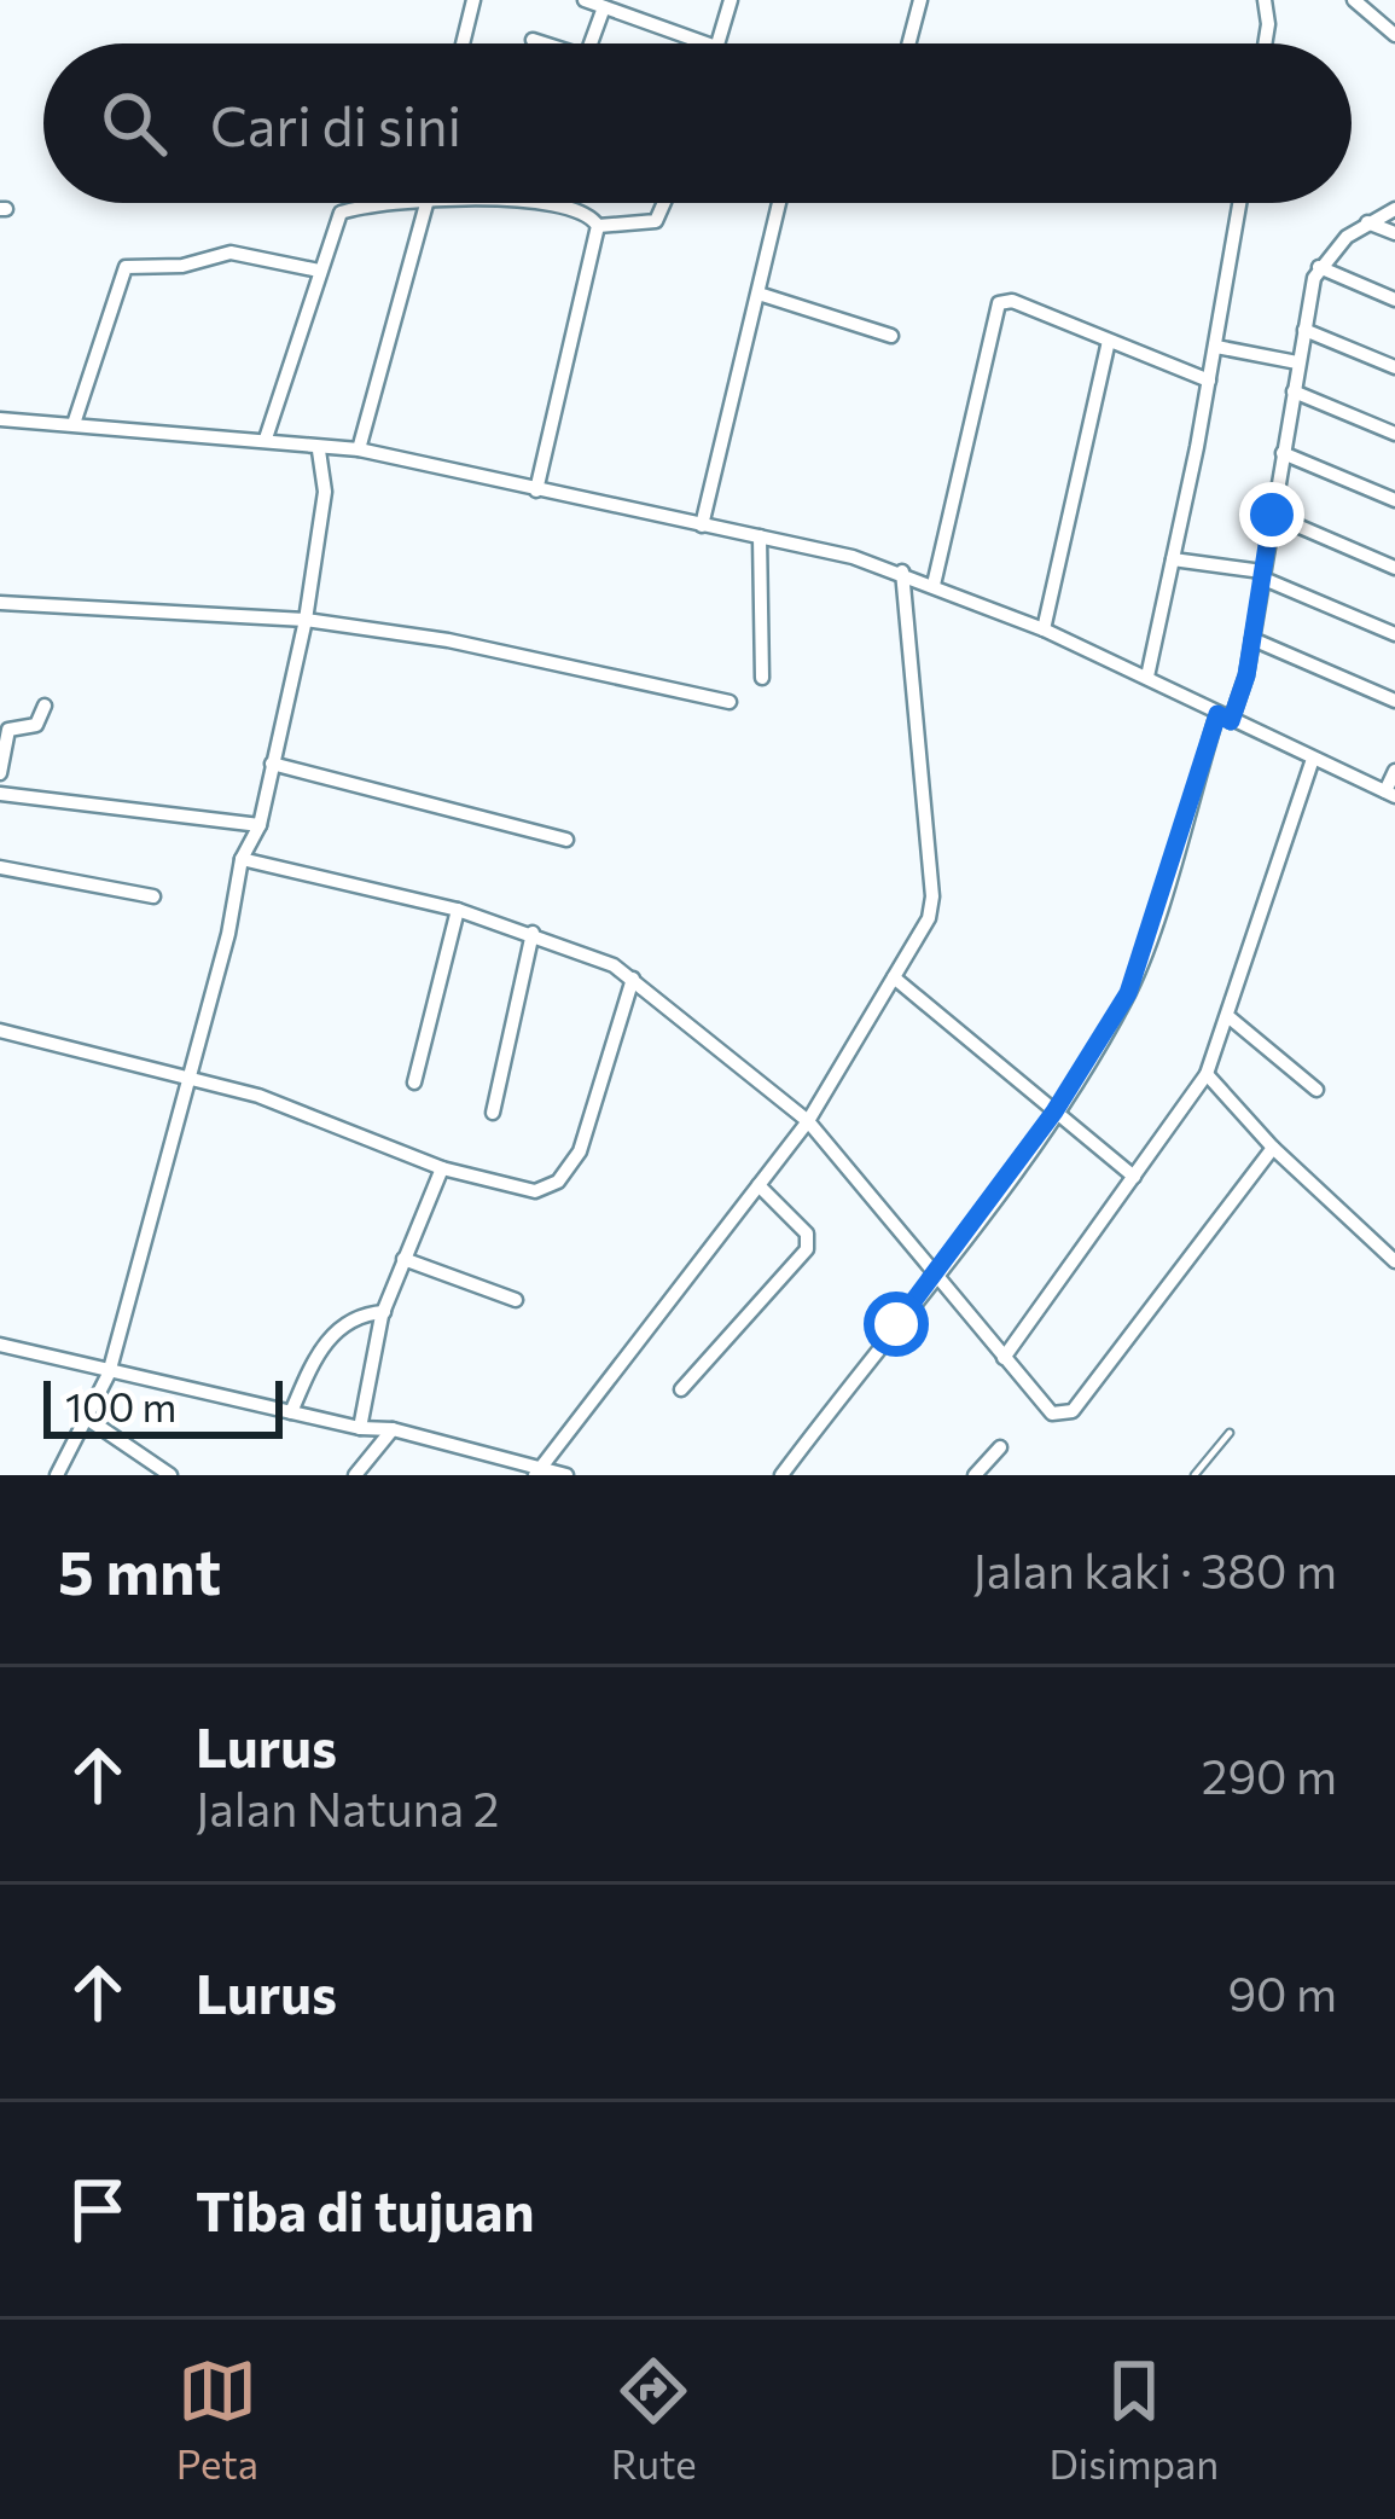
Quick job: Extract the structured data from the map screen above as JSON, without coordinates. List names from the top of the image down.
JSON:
{
  "scale_bar": "100 m",
  "page": {
    "search": "Cari di sini",
    "scale": "100 m",
    "heading": ["5 mnt", "Jalan kaki · 380 m"],
    "list": [
      ["Lurus", "Jalan Natuna 2", "290 m"],
      ["Lurus", "90 m"],
      "Tiba di tujuan"
    ],
    "nav": ["Peta", "Rute", "Disimpan"]
  }
}
